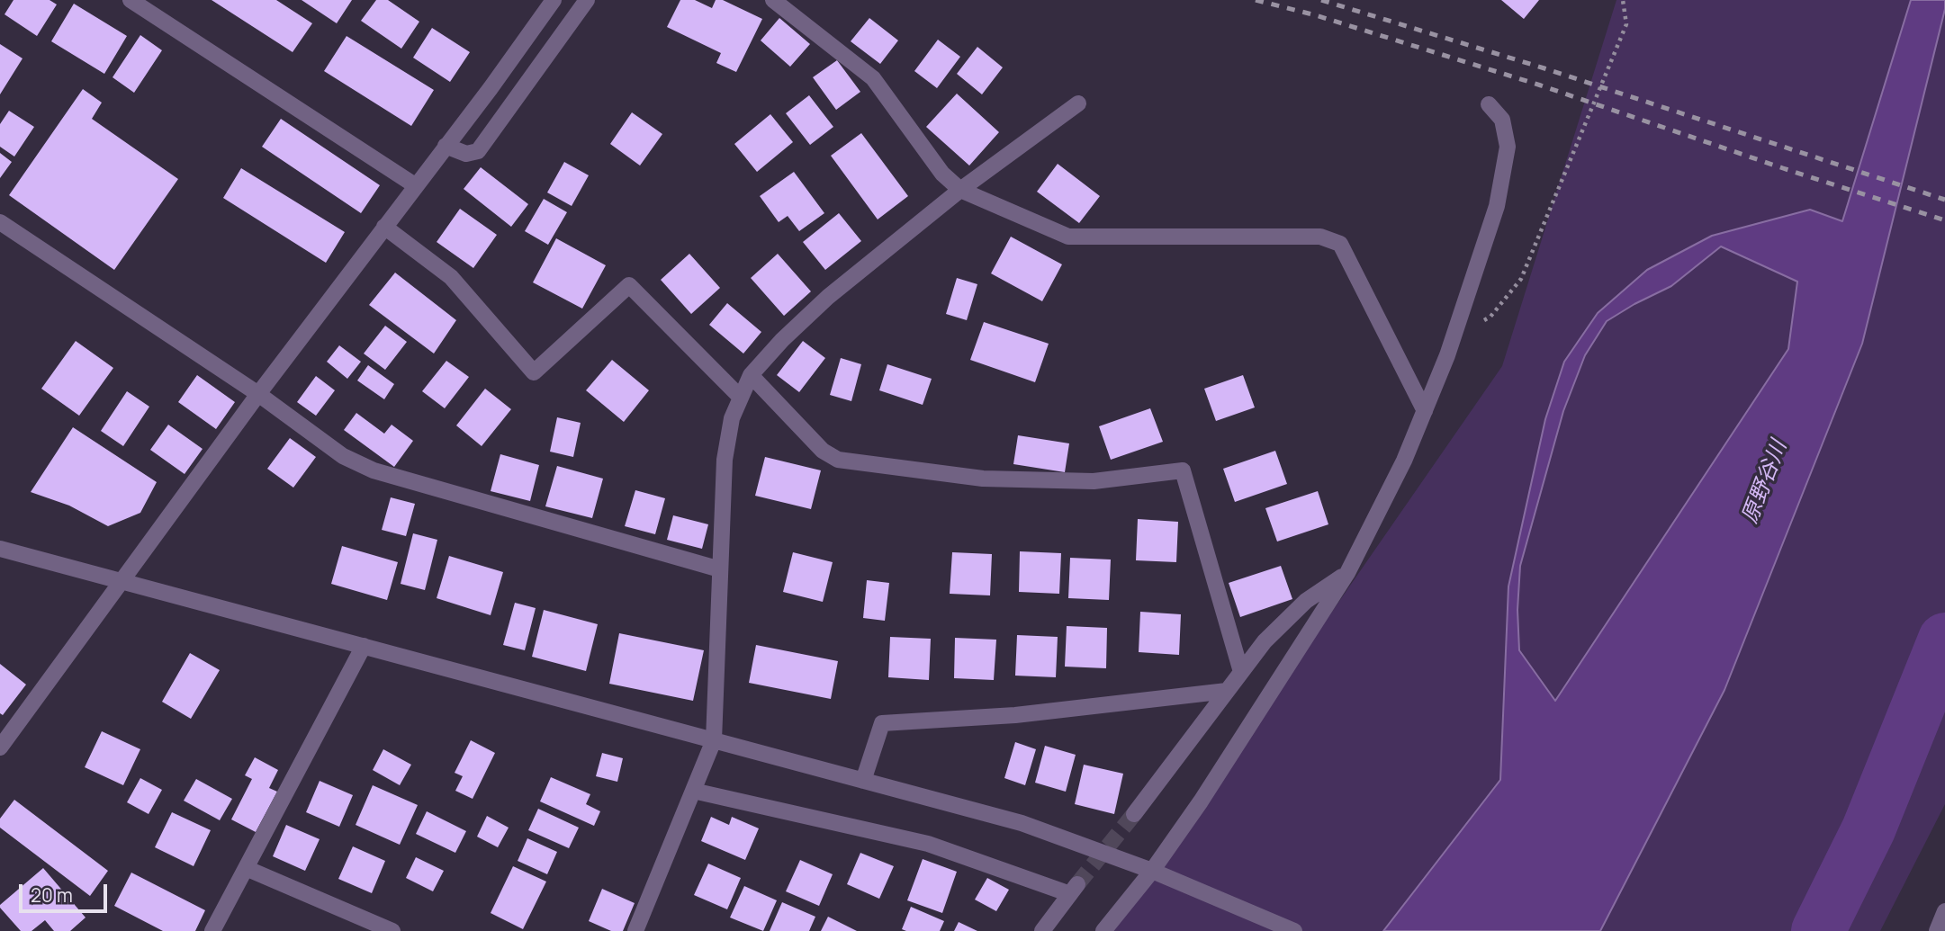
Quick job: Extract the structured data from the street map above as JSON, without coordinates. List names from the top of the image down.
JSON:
{
  "water": ["原野谷川"],
  "scale_bar": "20 m"
}
